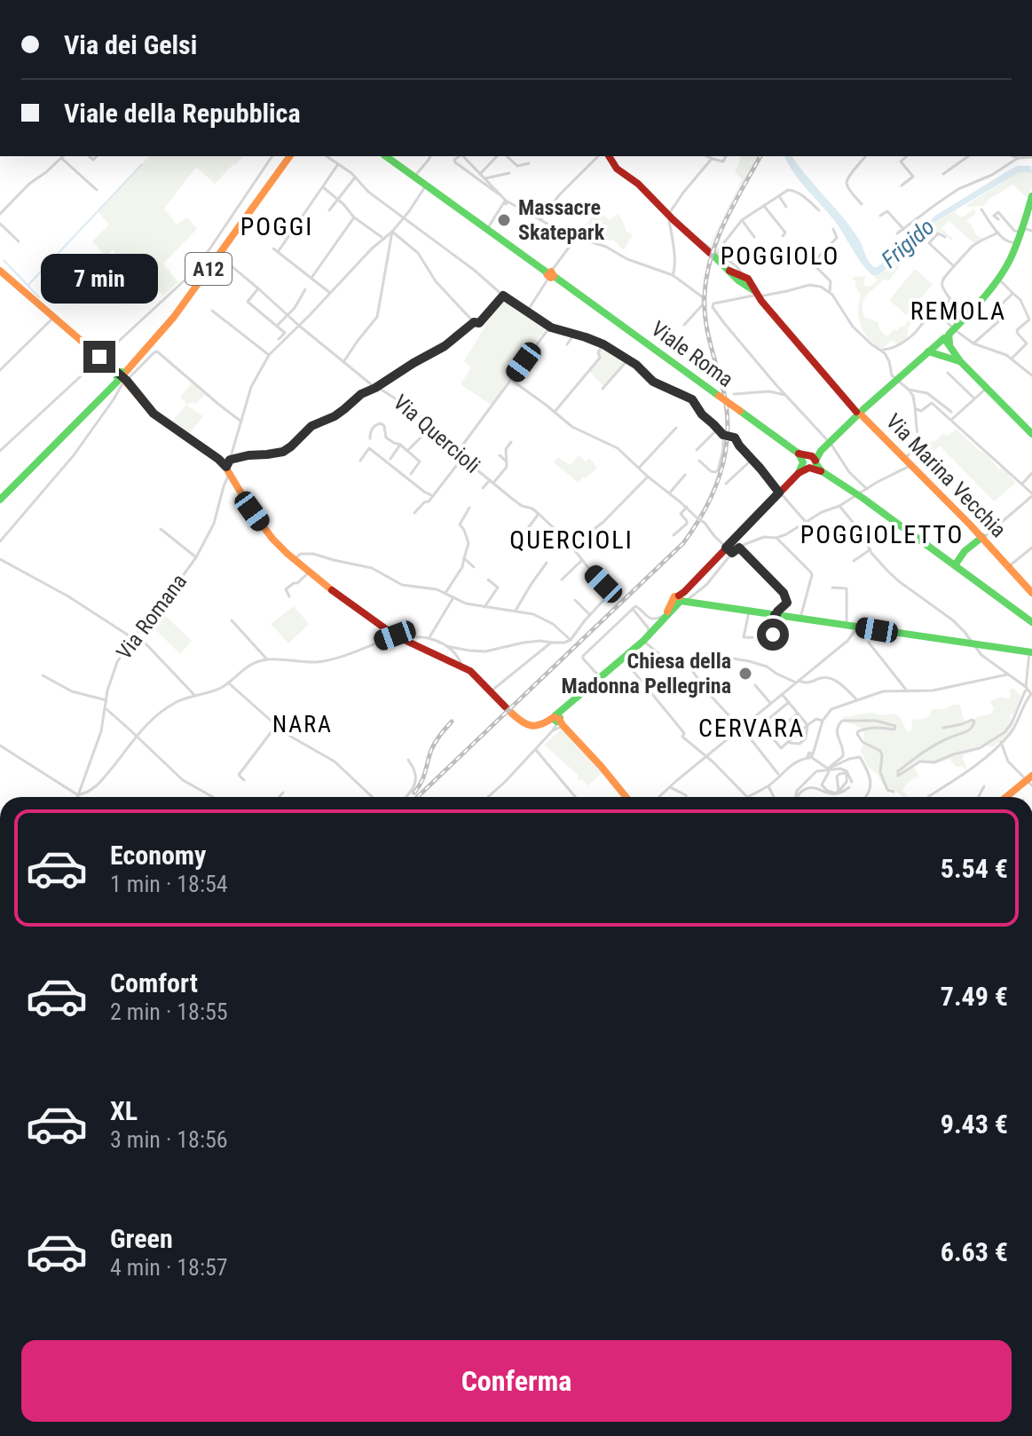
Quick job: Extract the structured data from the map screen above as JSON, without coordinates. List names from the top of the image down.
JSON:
{
  "streets": {
    "main road": ["A12", "Viale Roma", "Via Marina Vecchia"],
    "street": ["Via Quercioli", "Via Romana"]
  },
  "crossings": [
    ["Viale Roma", "Via Romana"],
    ["Via Quercioli", "Via Romana"]
  ],
  "districts": [
    "POGGI",
    "POGGIOLO",
    "REMOLA",
    "POGGIOLETTO",
    "QUERCIOLI",
    "NARA",
    "CERVARA"
  ],
  "water": ["Frigido"],
  "places": ["Massacre Skatepark", "Chiesa della Madonna Pellegrina"],
  "page": {
    "banner": ["Via dei Gelsi", "Viale della Repubblica"],
    "bubble": "7 min",
    "list": [
      {
        "name": "Economy",
        "note": "1 min · 18:54",
        "value": "5.54 €"
      },
      {
        "name": "Comfort",
        "note": "2 min · 18:55",
        "value": "7.49 €"
      },
      {
        "name": "XL",
        "note": "3 min · 18:56",
        "value": "9.43 €"
      },
      {
        "name": "Green",
        "note": "4 min · 18:57",
        "value": "6.63 €"
      }
    ],
    "buttons": "Conferma"
  }
}
